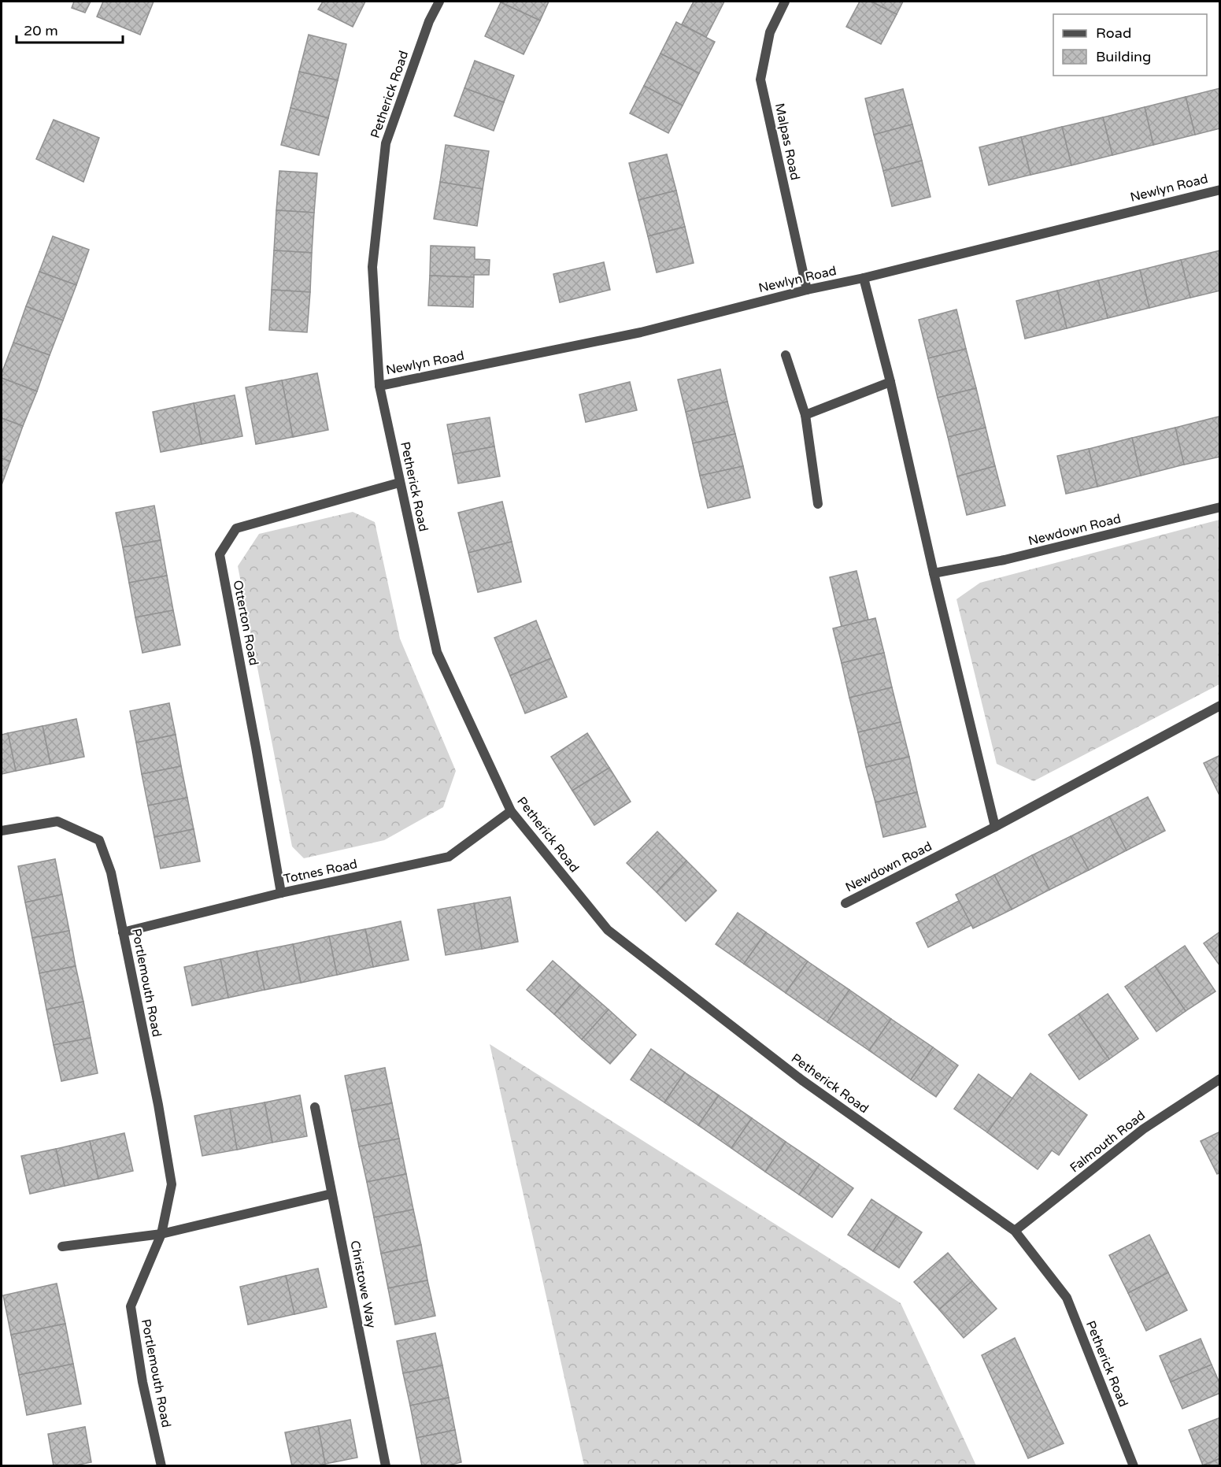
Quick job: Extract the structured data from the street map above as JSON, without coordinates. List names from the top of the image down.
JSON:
{
  "streets": {
    "street": [
      "Petherick Road",
      "Malpas Road",
      "Newlyn Road",
      "Newdown Road",
      "Otterton Road",
      "Totnes Road",
      "Portlemouth Road",
      "Falmouth Road",
      "Christowe Way"
    ]
  },
  "crossings": [
    ["Petherick Road", "Newlyn Road"],
    ["Petherick Road", "Otterton Road"],
    ["Petherick Road", "Totnes Road"],
    ["Petherick Road", "Falmouth Road"],
    ["Malpas Road", "Newlyn Road"],
    ["Otterton Road", "Totnes Road"],
    ["Totnes Road", "Portlemouth Road"]
  ],
  "legend": ["Road", "Building"],
  "scale_bar": "20 m"
}
